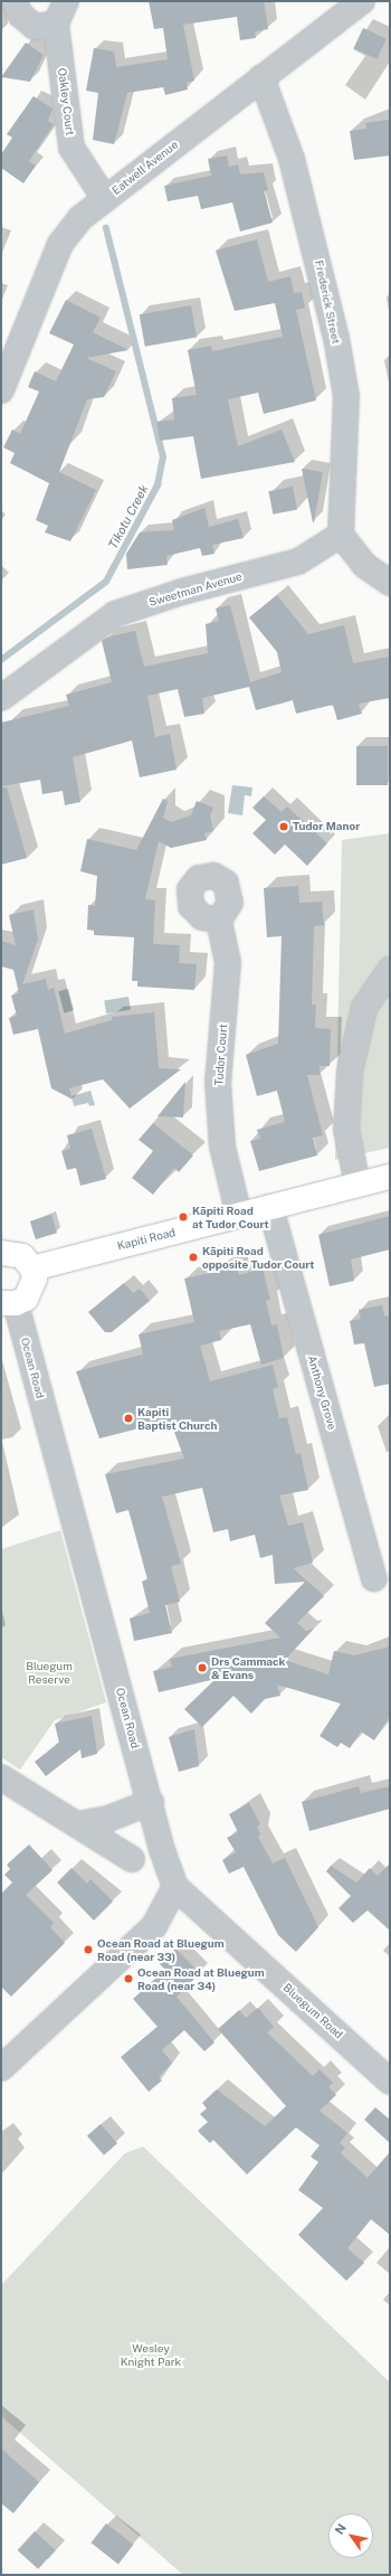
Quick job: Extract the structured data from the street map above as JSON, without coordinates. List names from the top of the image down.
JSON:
{
  "streets": {
    "main road": ["Kapiti Road"],
    "street": [
      "Oakley Court",
      "Eatwell Avenue",
      "Frederick Street",
      "Sweetman Avenue",
      "Tudor Court",
      "Ocean Road",
      "Anthony Grove",
      "Bluegum Road"
    ]
  },
  "crossings": [
    ["Oakley Court", "Eatwell Avenue"],
    ["Eatwell Avenue", "Frederick Street"],
    ["Frederick Street", "Sweetman Avenue"],
    ["Tudor Court", "Kapiti Road"],
    ["Kapiti Road", "Anthony Grove"],
    ["Ocean Road", "Bluegum Road"]
  ],
  "water": ["Tikotu Creek"],
  "parks": ["Bluegum Reserve", "Wesley Knight Park"],
  "places": [
    "Tudor Manor",
    "Kāpiti Road at Tudor Court",
    "Kāpiti Road opposite Tudor Court",
    "Kapiti Baptist Church",
    "Drs Cammack & Evans",
    "Ocean Road at Bluegum Road (near 33)",
    "Ocean Road at Bluegum Road (near 34)"
  ],
  "north": "top left"
}
